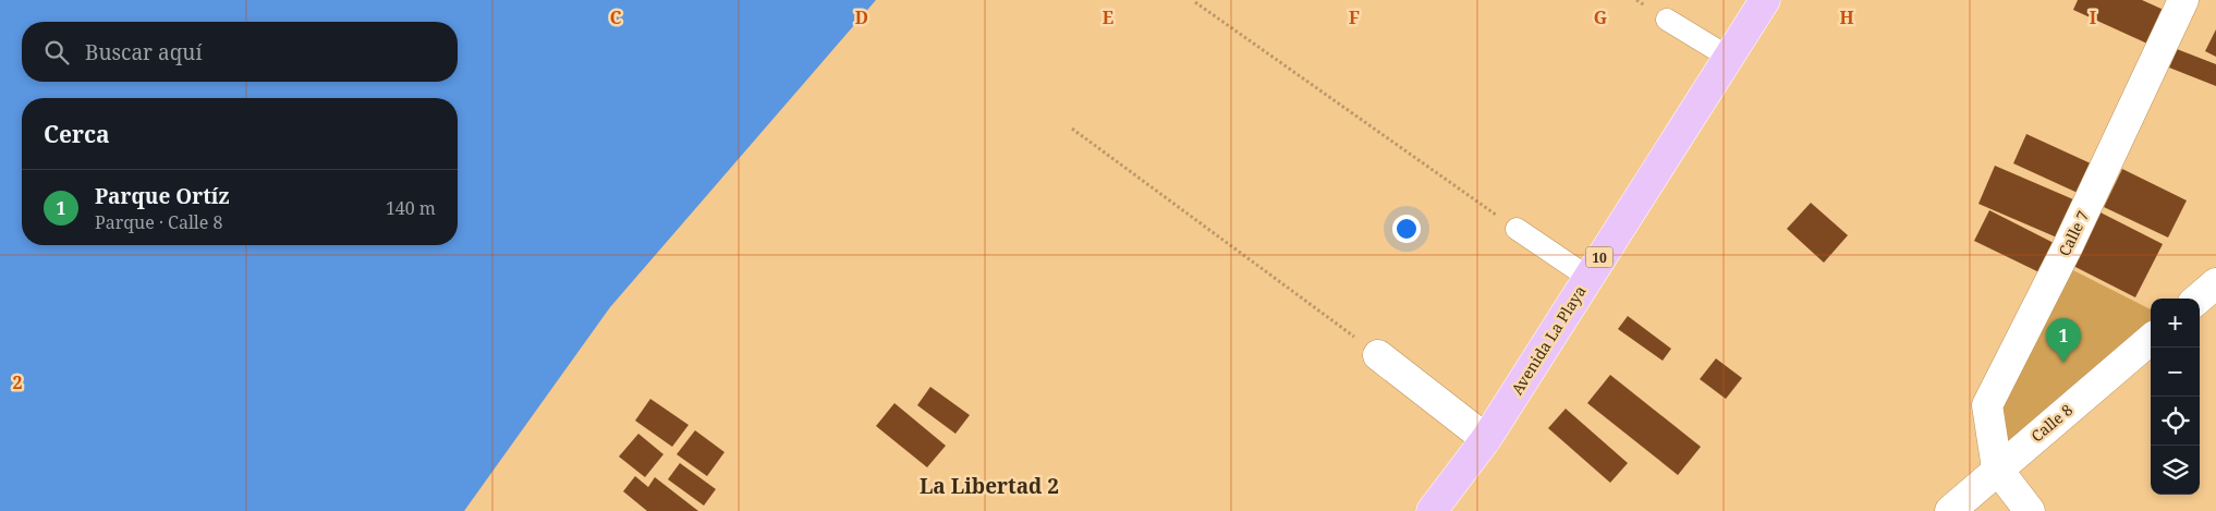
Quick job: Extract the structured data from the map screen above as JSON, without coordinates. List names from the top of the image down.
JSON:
{
  "streets": {
    "main road": ["10", "Avenida La Playa"],
    "street": ["Calle 7", "Calle 8"]
  },
  "crossings": [
    ["Calle 7", "Calle 8"]
  ],
  "districts": ["La Libertad 2"],
  "page": {
    "search": "Buscar aquí",
    "heading": "Cerca",
    "list": [
      {
        "mark": "1",
        "name": "Parque Ortíz",
        "note": "Parque · Calle 8",
        "value": "140 m"
      }
    ],
    "map_buttons": ["+", "−"],
    "pins": "1"
  },
  "grid": {
    "columns": [
      "C",
      "D",
      "E",
      "F",
      "G",
      "H",
      "I"
    ],
    "rows": ["2"]
  }
}
